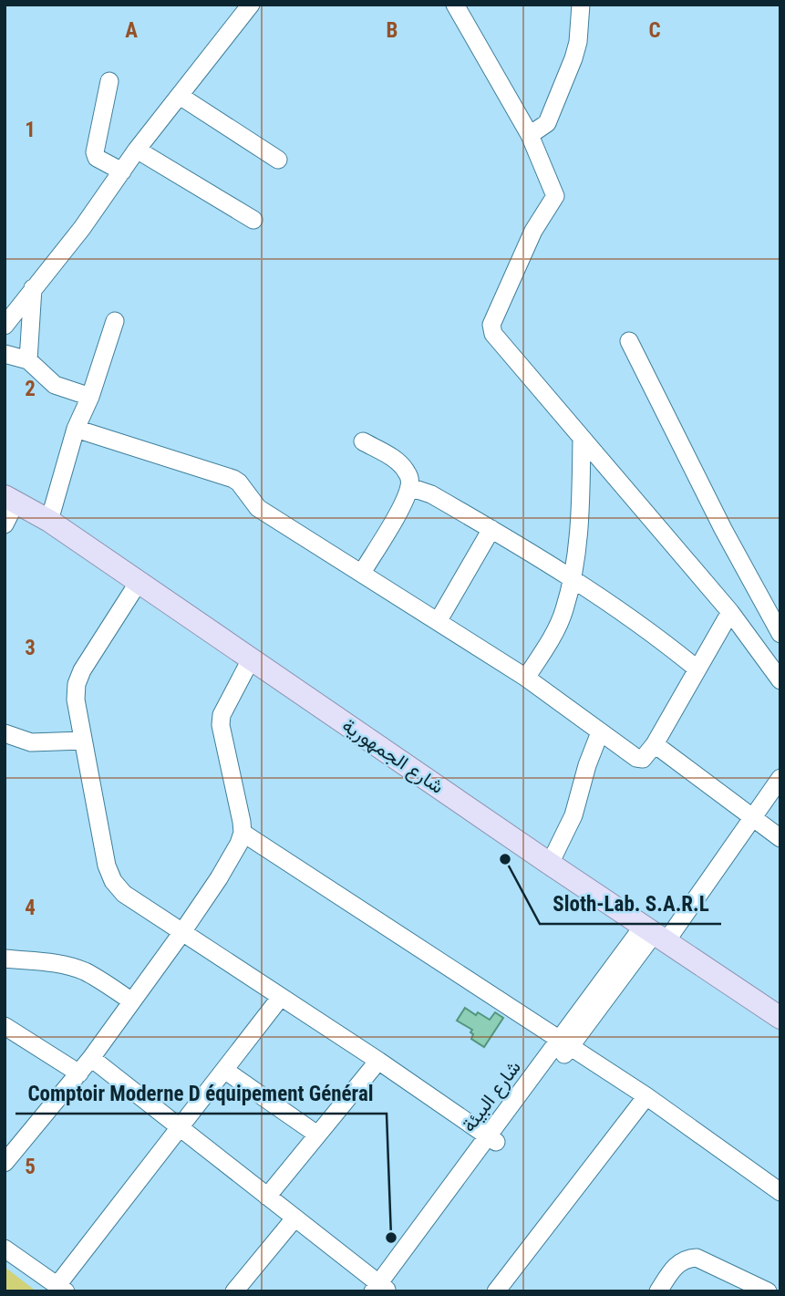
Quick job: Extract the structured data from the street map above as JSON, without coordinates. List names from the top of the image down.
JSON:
{
  "streets": {
    "main road": ["شارع الجمهورية"],
    "street": ["شارع البيئة"]
  },
  "crossings": [
    ["شارع الجمهورية", "شارع البيئة"]
  ],
  "places": ["Sloth-Lab. S.A.R.L", "Comptoir Moderne D équipement Général"],
  "grid": {
    "columns": ["A", "B", "C"],
    "rows": [
      "1",
      "2",
      "3",
      "4",
      "5"
    ]
  }
}
